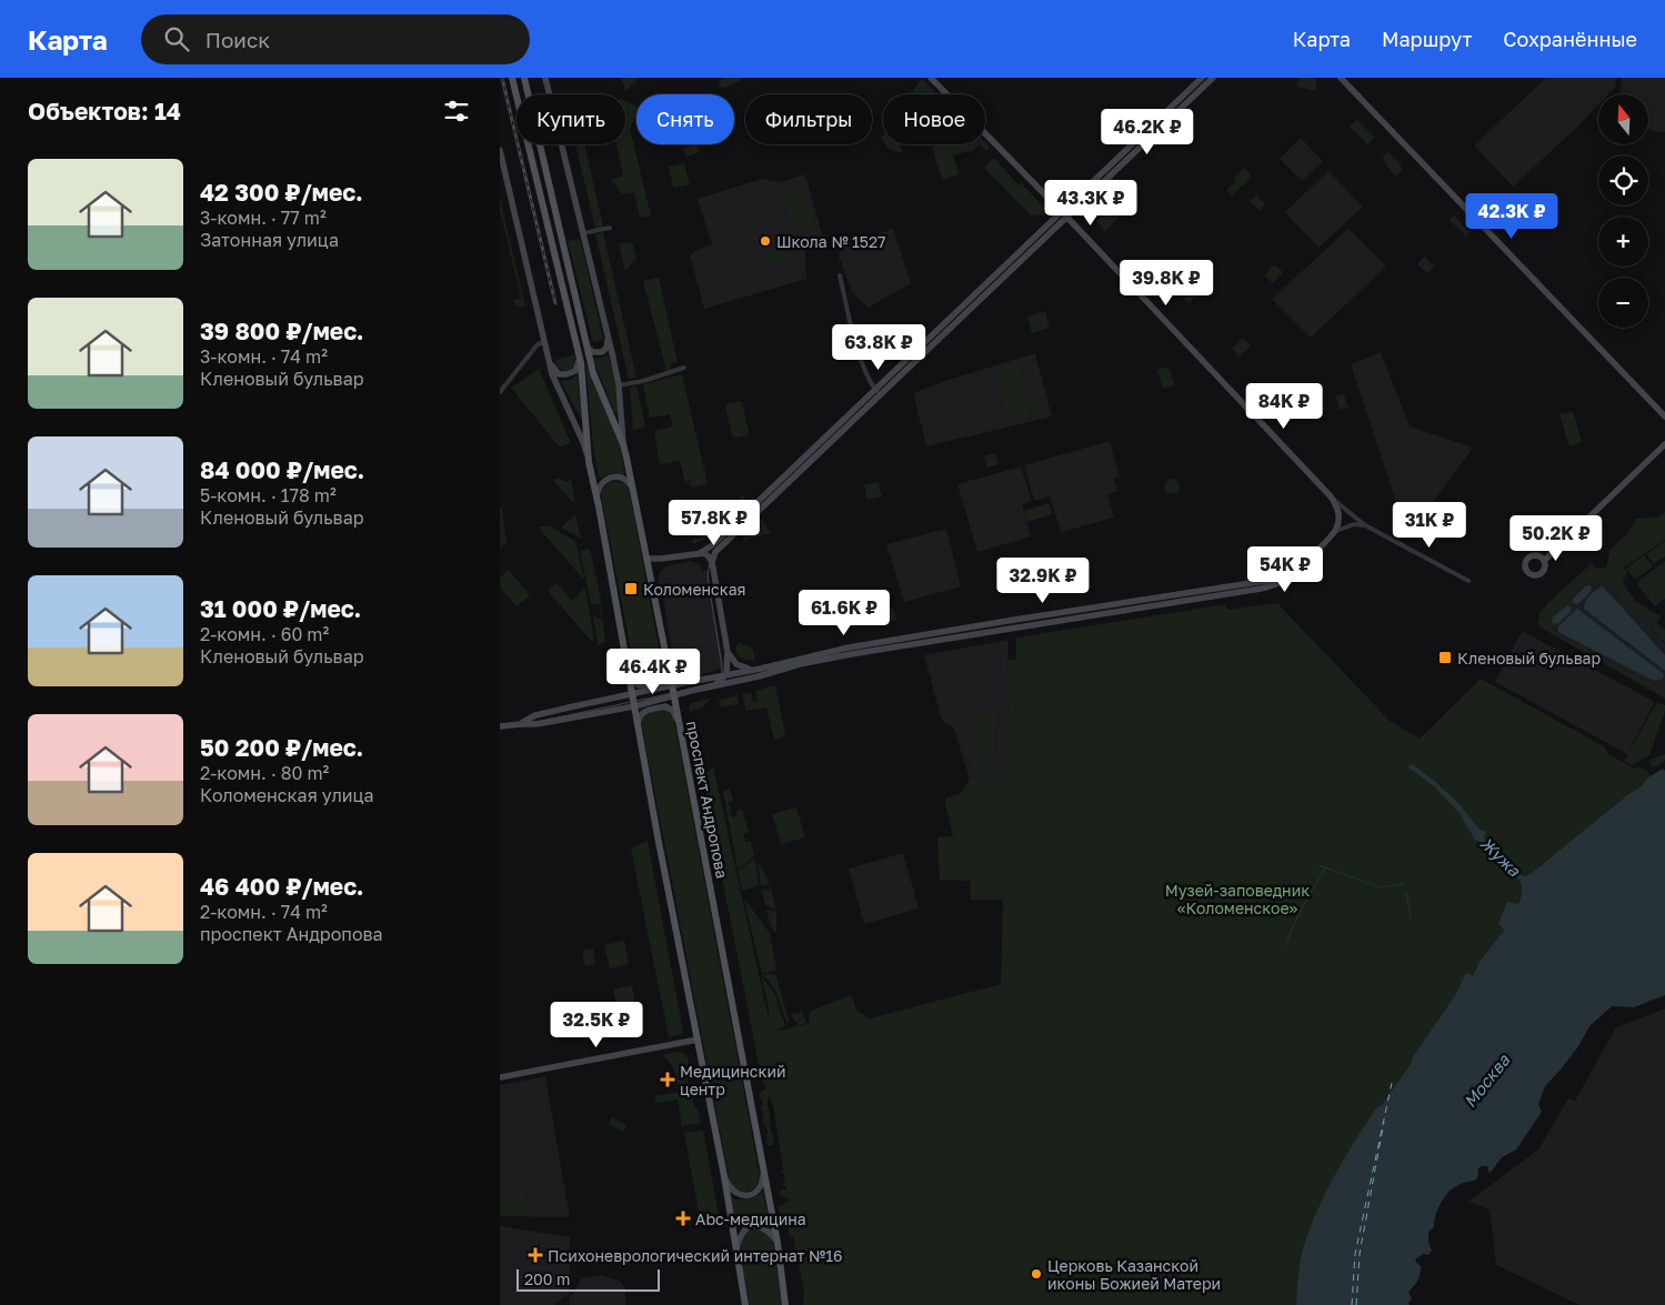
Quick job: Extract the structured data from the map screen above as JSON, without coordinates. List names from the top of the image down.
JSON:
{
  "streets": {
    "main road": ["проспект Андропова"]
  },
  "water": ["Жужа", "Москва"],
  "parks": ["Музей-заповедник «Коломенское»"],
  "places": {
    "other": ["Школа № 1527", "Церковь Казанской иконы Божией Матери"],
    "transit": ["Коломенская", "Кленовый бульвар"],
    "health": ["Медицинский центр", "Abc-медицина", "Психоневрологический интернат №16"]
  },
  "scale_bar": "200 m",
  "north": "top",
  "page": {
    "header": "Карта",
    "search": "Поиск",
    "nav": ["Карта", "Маршрут", "Сохранённые"],
    "heading": "Объектов: 14",
    "map_buttons": ["+", "−"],
    "chip": [
      "Купить",
      "Снять",
      "Фильтры",
      "Новое"
    ],
    "price": [
      "46.2K ₽",
      "43.3K ₽",
      "42.3K ₽",
      "39.8K ₽",
      "63.8K ₽",
      "84K ₽",
      "57.8K ₽",
      "31K ₽",
      "50.2K ₽",
      "54K ₽",
      "32.9K ₽",
      "61.6K ₽",
      "46.4K ₽",
      "32.5K ₽"
    ],
    "list": [
      {
        "name": "42 300 ₽/мес.",
        "note": "3-комн. · 77 m² · Затонная улица"
      },
      {
        "name": "39 800 ₽/мес.",
        "note": "3-комн. · 74 m² · Кленовый бульвар"
      },
      {
        "name": "84 000 ₽/мес.",
        "note": "5-комн. · 178 m² · Кленовый бульвар"
      },
      {
        "name": "31 000 ₽/мес.",
        "note": "2-комн. · 60 m² · Кленовый бульвар"
      },
      {
        "name": "50 200 ₽/мес.",
        "note": "2-комн. · 80 m² · Коломенская улица"
      },
      {
        "name": "46 400 ₽/мес.",
        "note": "2-комн. · 74 m² · проспект Андропова"
      }
    ],
    "scale": "200 m"
  }
}
